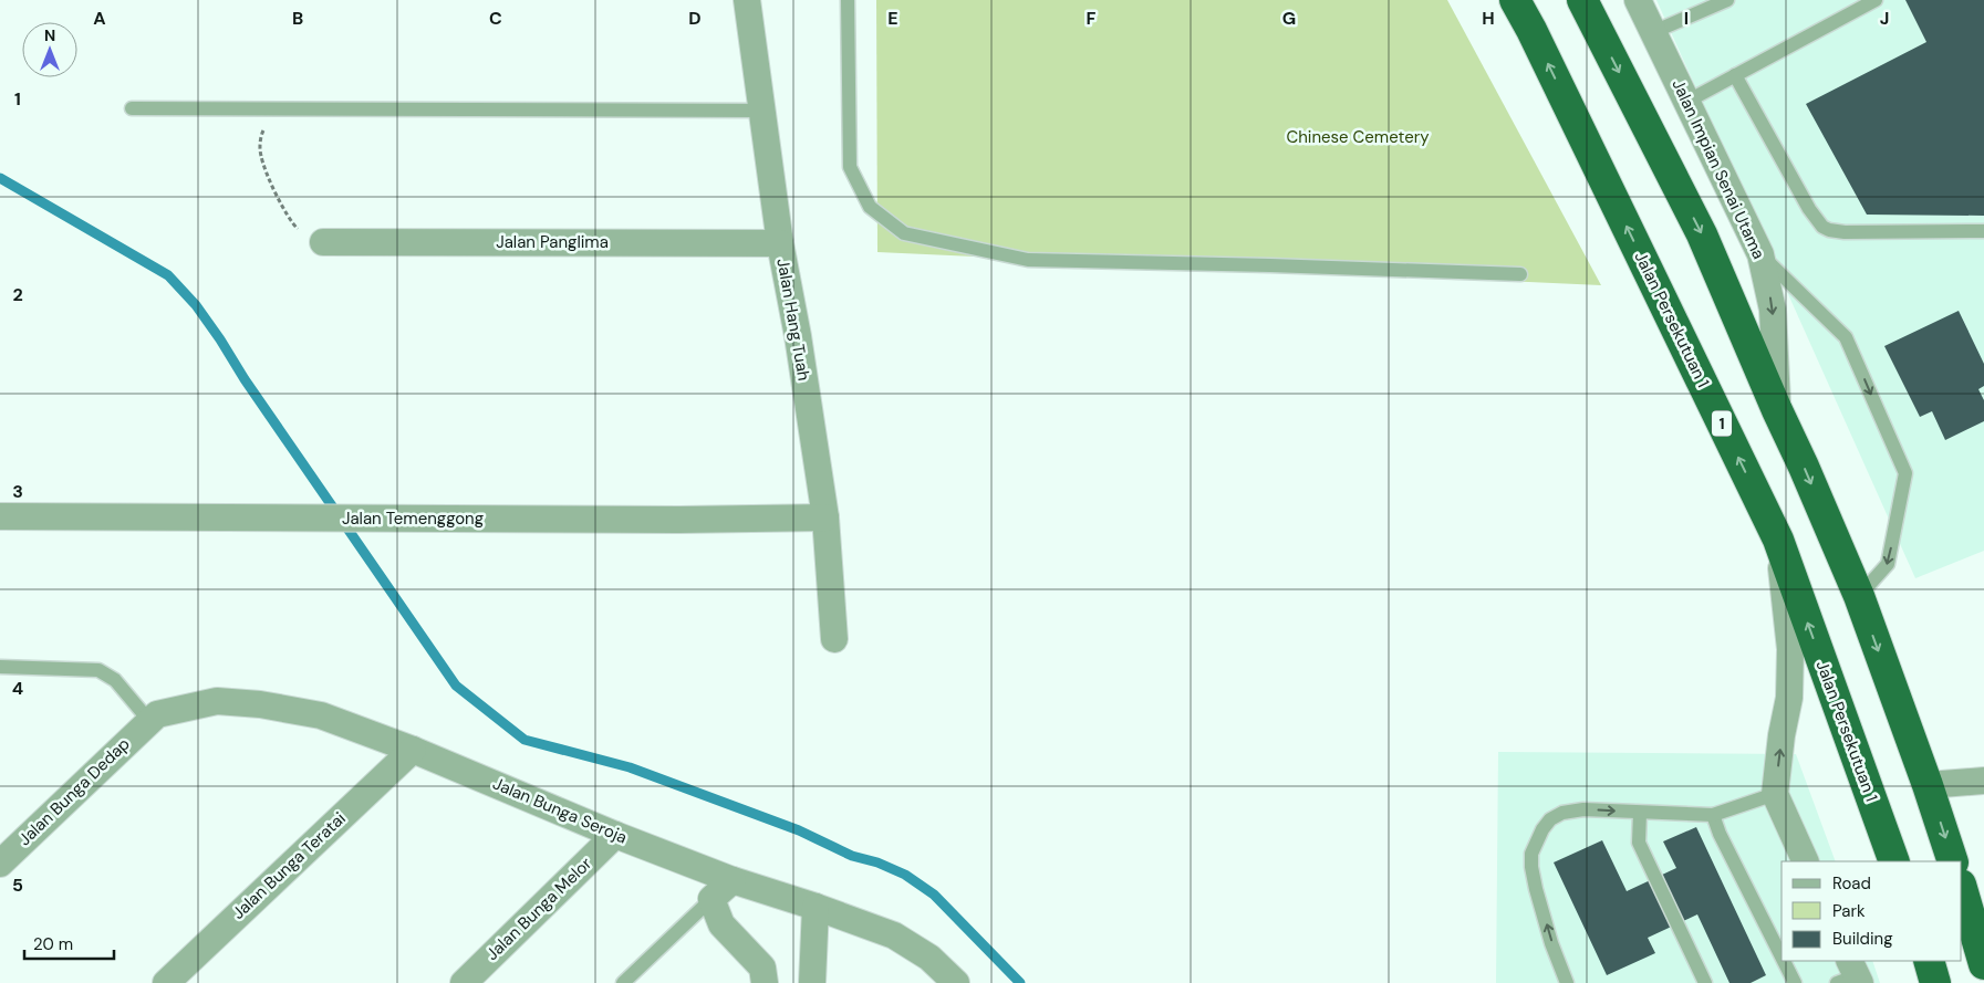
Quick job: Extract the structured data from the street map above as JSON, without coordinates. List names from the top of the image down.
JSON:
{
  "streets": {
    "highway": ["Jalan Persekutuan 1", "1"],
    "street": [
      "Jalan Impian Senai Utama",
      "Jalan Panglima",
      "Jalan Hang Tuah",
      "Jalan Temenggong",
      "Jalan Bunga Dedap",
      "Jalan Bunga Seroja",
      "Jalan Bunga Teratai",
      "Jalan Bunga Melor"
    ]
  },
  "crossings": [
    ["Jalan Panglima", "Jalan Hang Tuah"],
    ["Jalan Hang Tuah", "Jalan Temenggong"],
    ["Jalan Bunga Dedap", "Jalan Bunga Seroja"],
    ["Jalan Bunga Seroja", "Jalan Bunga Teratai"],
    ["Jalan Bunga Seroja", "Jalan Bunga Melor"]
  ],
  "one_way": ["Jalan Impian Senai Utama"],
  "parks": ["Chinese Cemetery"],
  "legend": ["Road", "Park", "Building"],
  "scale_bar": "20 m",
  "north": "top",
  "grid": {
    "columns": [
      "A",
      "B",
      "C",
      "D",
      "E",
      "F",
      "G",
      "H",
      "I",
      "J"
    ],
    "rows": [
      "1",
      "2",
      "3",
      "4",
      "5"
    ]
  }
}
